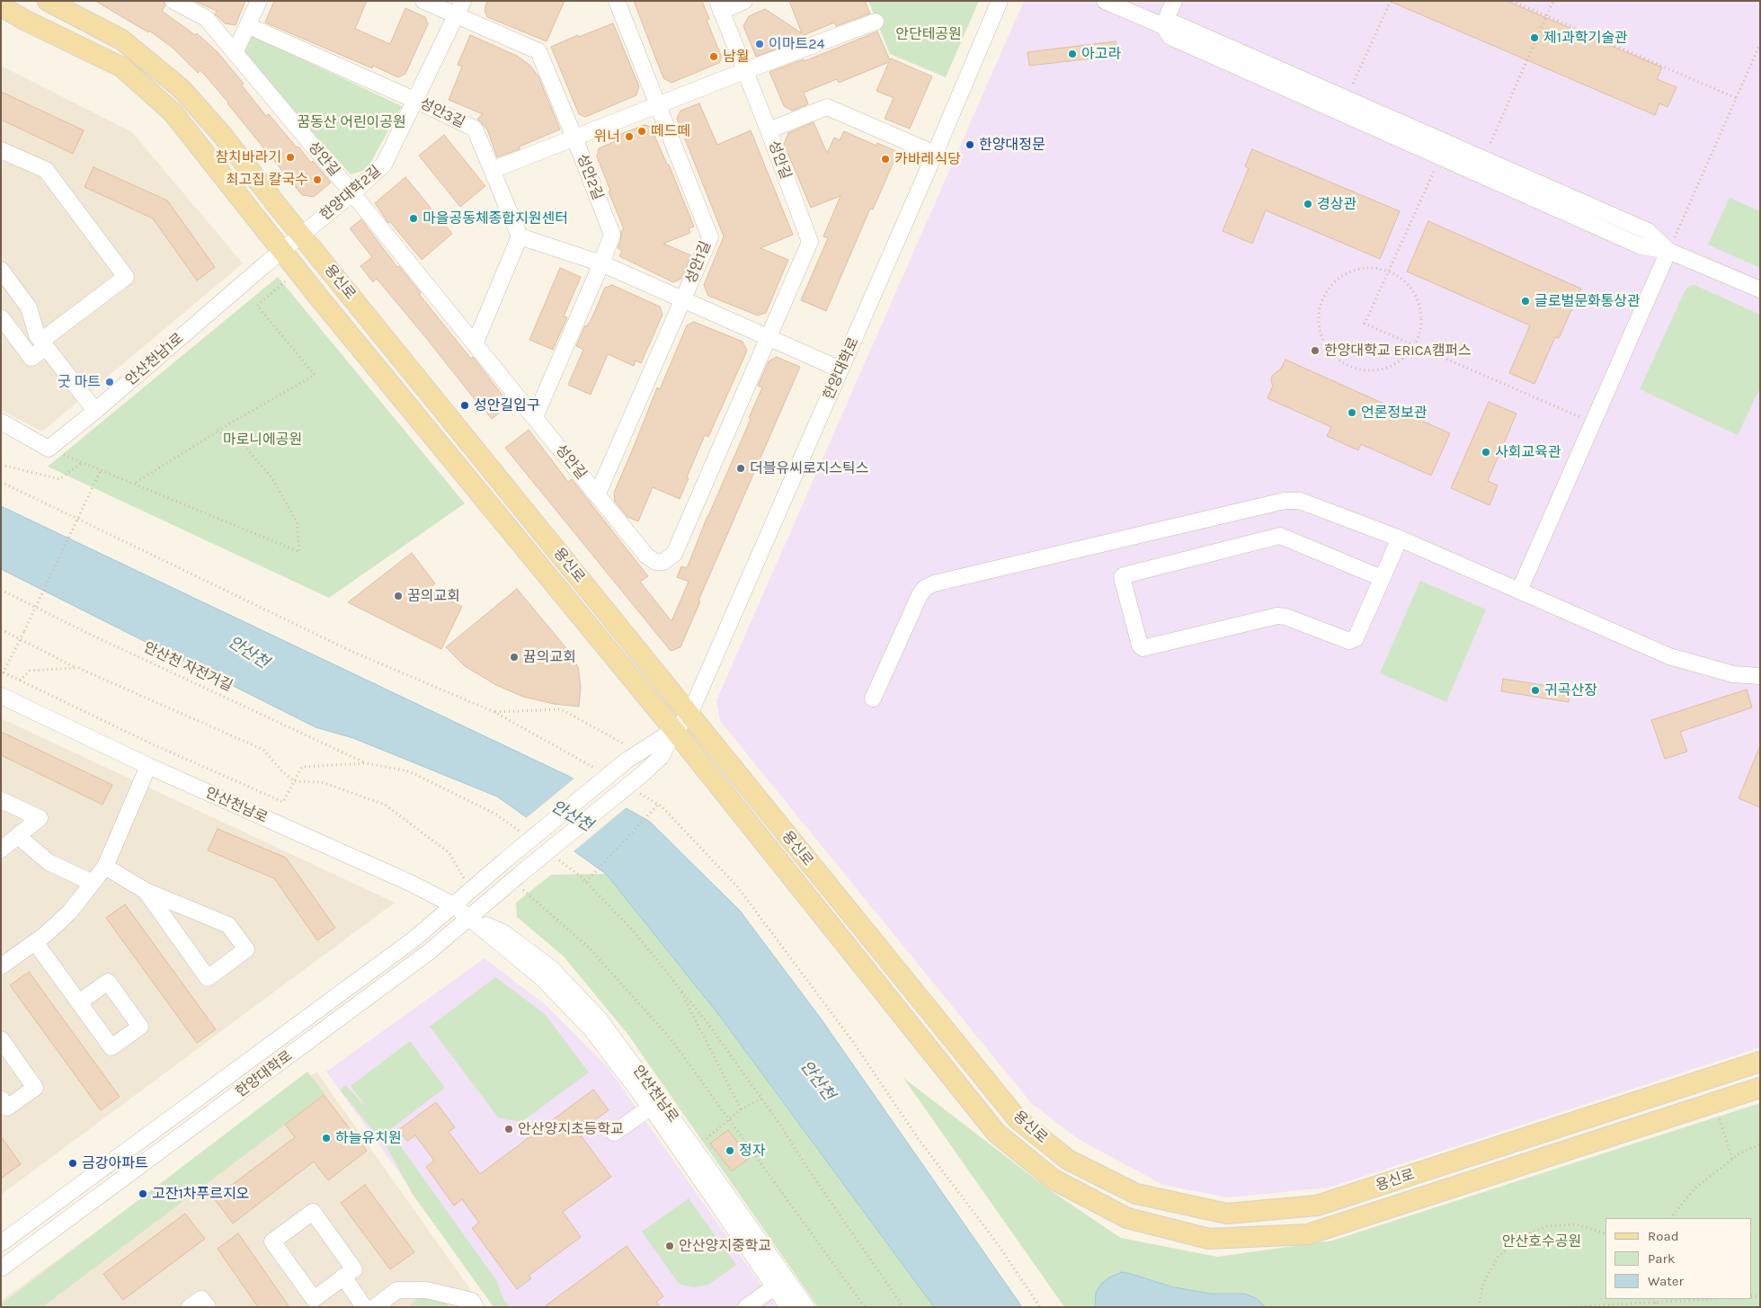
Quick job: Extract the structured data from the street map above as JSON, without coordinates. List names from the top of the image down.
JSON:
{
  "streets": {
    "main road": ["용신로"],
    "street": [
      "성안3길",
      "성안길",
      "성안2길",
      "한양대학2길",
      "성안1길",
      "안산천남1로",
      "한양대학로",
      "안산천남로"
    ],
    "path": ["안산천 자전거길"]
  },
  "crossings": [
    ["성안3길", "한양대학2길"],
    ["성안길", "성안2길"],
    ["성안길", "한양대학2길"],
    ["성안길", "성안1길"],
    ["성안길", "한양대학로"],
    ["성안2길", "한양대학2길"],
    ["한양대학2길", "용신로"],
    ["한양대학2길", "안산천남1로"],
    ["용신로", "안산천남1로"],
    ["용신로", "한양대학로"],
    ["한양대학로", "안산천남로"]
  ],
  "water": ["안산천"],
  "parks": [
    "안단테공원",
    "꿈동산 어린이공원",
    "마로니에공원",
    "안산호수공원"
  ],
  "places": [
    "제1과학기술관",
    "이마트24",
    "아고라",
    "남월",
    "떼드떼",
    "위너",
    "한양대정문",
    "참치바라기",
    "카바레식당",
    "최고집 칼국수",
    "경상관",
    "마을공동체종합지원센터",
    "글로벌문화통상관",
    "한양대학교 ERICA캠퍼스",
    "굿 마트",
    "성안길입구",
    "언론정보관",
    "사회교육관",
    "더블유씨로지스틱스",
    "꿈의교회",
    "뀸의교회",
    "귀곡산장",
    "안산양지초등학교",
    "하늘유치원",
    "정자",
    "금강아파트",
    "고잔1차푸르지오",
    "안산양지중학교"
  ],
  "legend": ["Road", "Park", "Water"]
}
